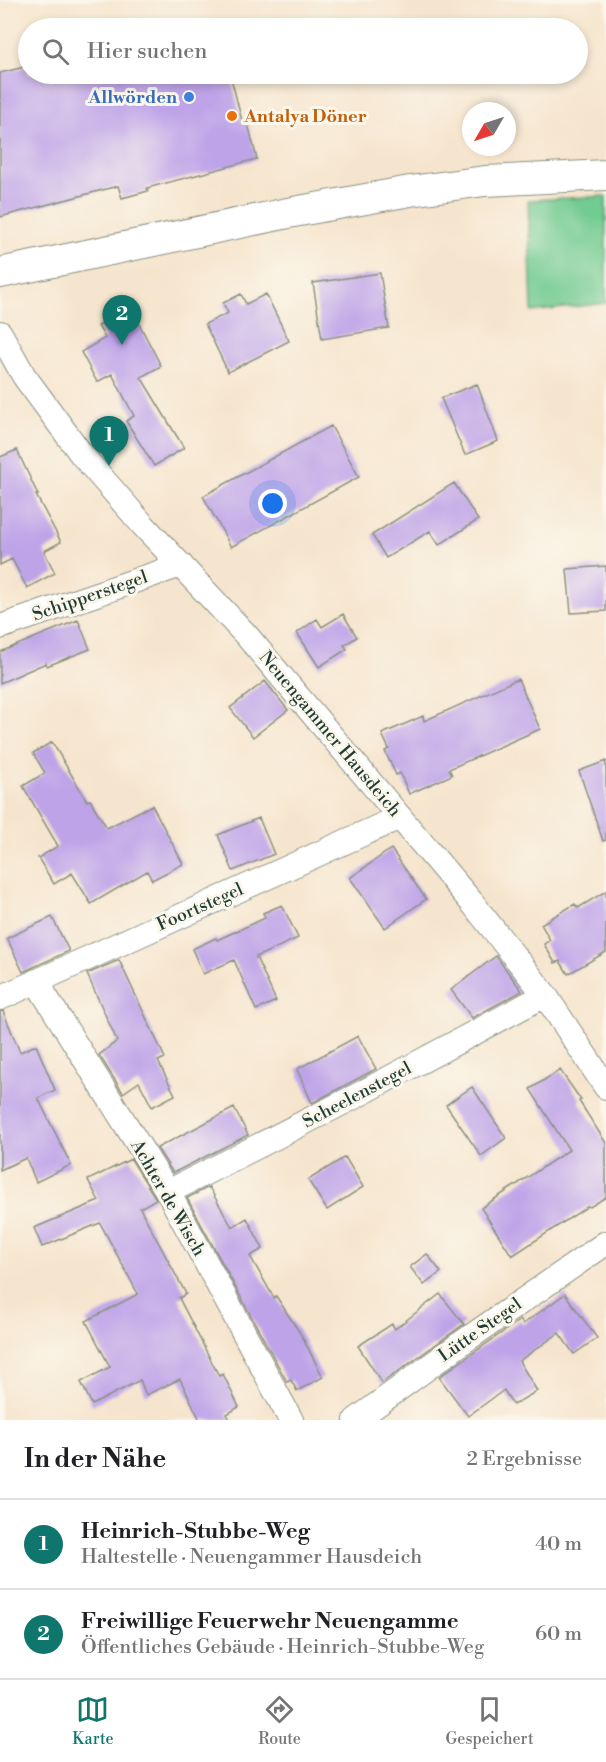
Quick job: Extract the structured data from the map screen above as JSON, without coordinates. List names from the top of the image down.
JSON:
{
  "streets": {
    "street": [
      "Schipperstegel",
      "Neuengammer Hausdeich",
      "Foortstegel",
      "Scheelenstegel",
      "Achter de Wisch",
      "Lütte Stegel"
    ]
  },
  "crossings": [
    ["Schipperstegel", "Neuengammer Hausdeich"],
    ["Neuengammer Hausdeich", "Foortstegel"],
    ["Neuengammer Hausdeich", "Scheelenstegel"],
    ["Foortstegel", "Achter de Wisch"],
    ["Scheelenstegel", "Achter de Wisch"]
  ],
  "places": ["Allwörden", "Antalya Döner"],
  "north": "bottom left",
  "page": {
    "search": "Hier suchen",
    "pins": ["2", "1"],
    "heading": ["In der Nähe", "2 Ergebnisse"],
    "list": [
      {
        "mark": "1",
        "name": "Heinrich-Stubbe-Weg",
        "note": "Haltestelle · Neuengammer Hausdeich",
        "value": "40 m"
      },
      {
        "mark": "2",
        "name": "Freiwillige Feuerwehr Neuengamme",
        "note": "Öffentliches Gebäude · Heinrich-Stubbe-Weg",
        "value": "60 m"
      }
    ],
    "nav": ["Karte", "Route", "Gespeichert"]
  }
}
